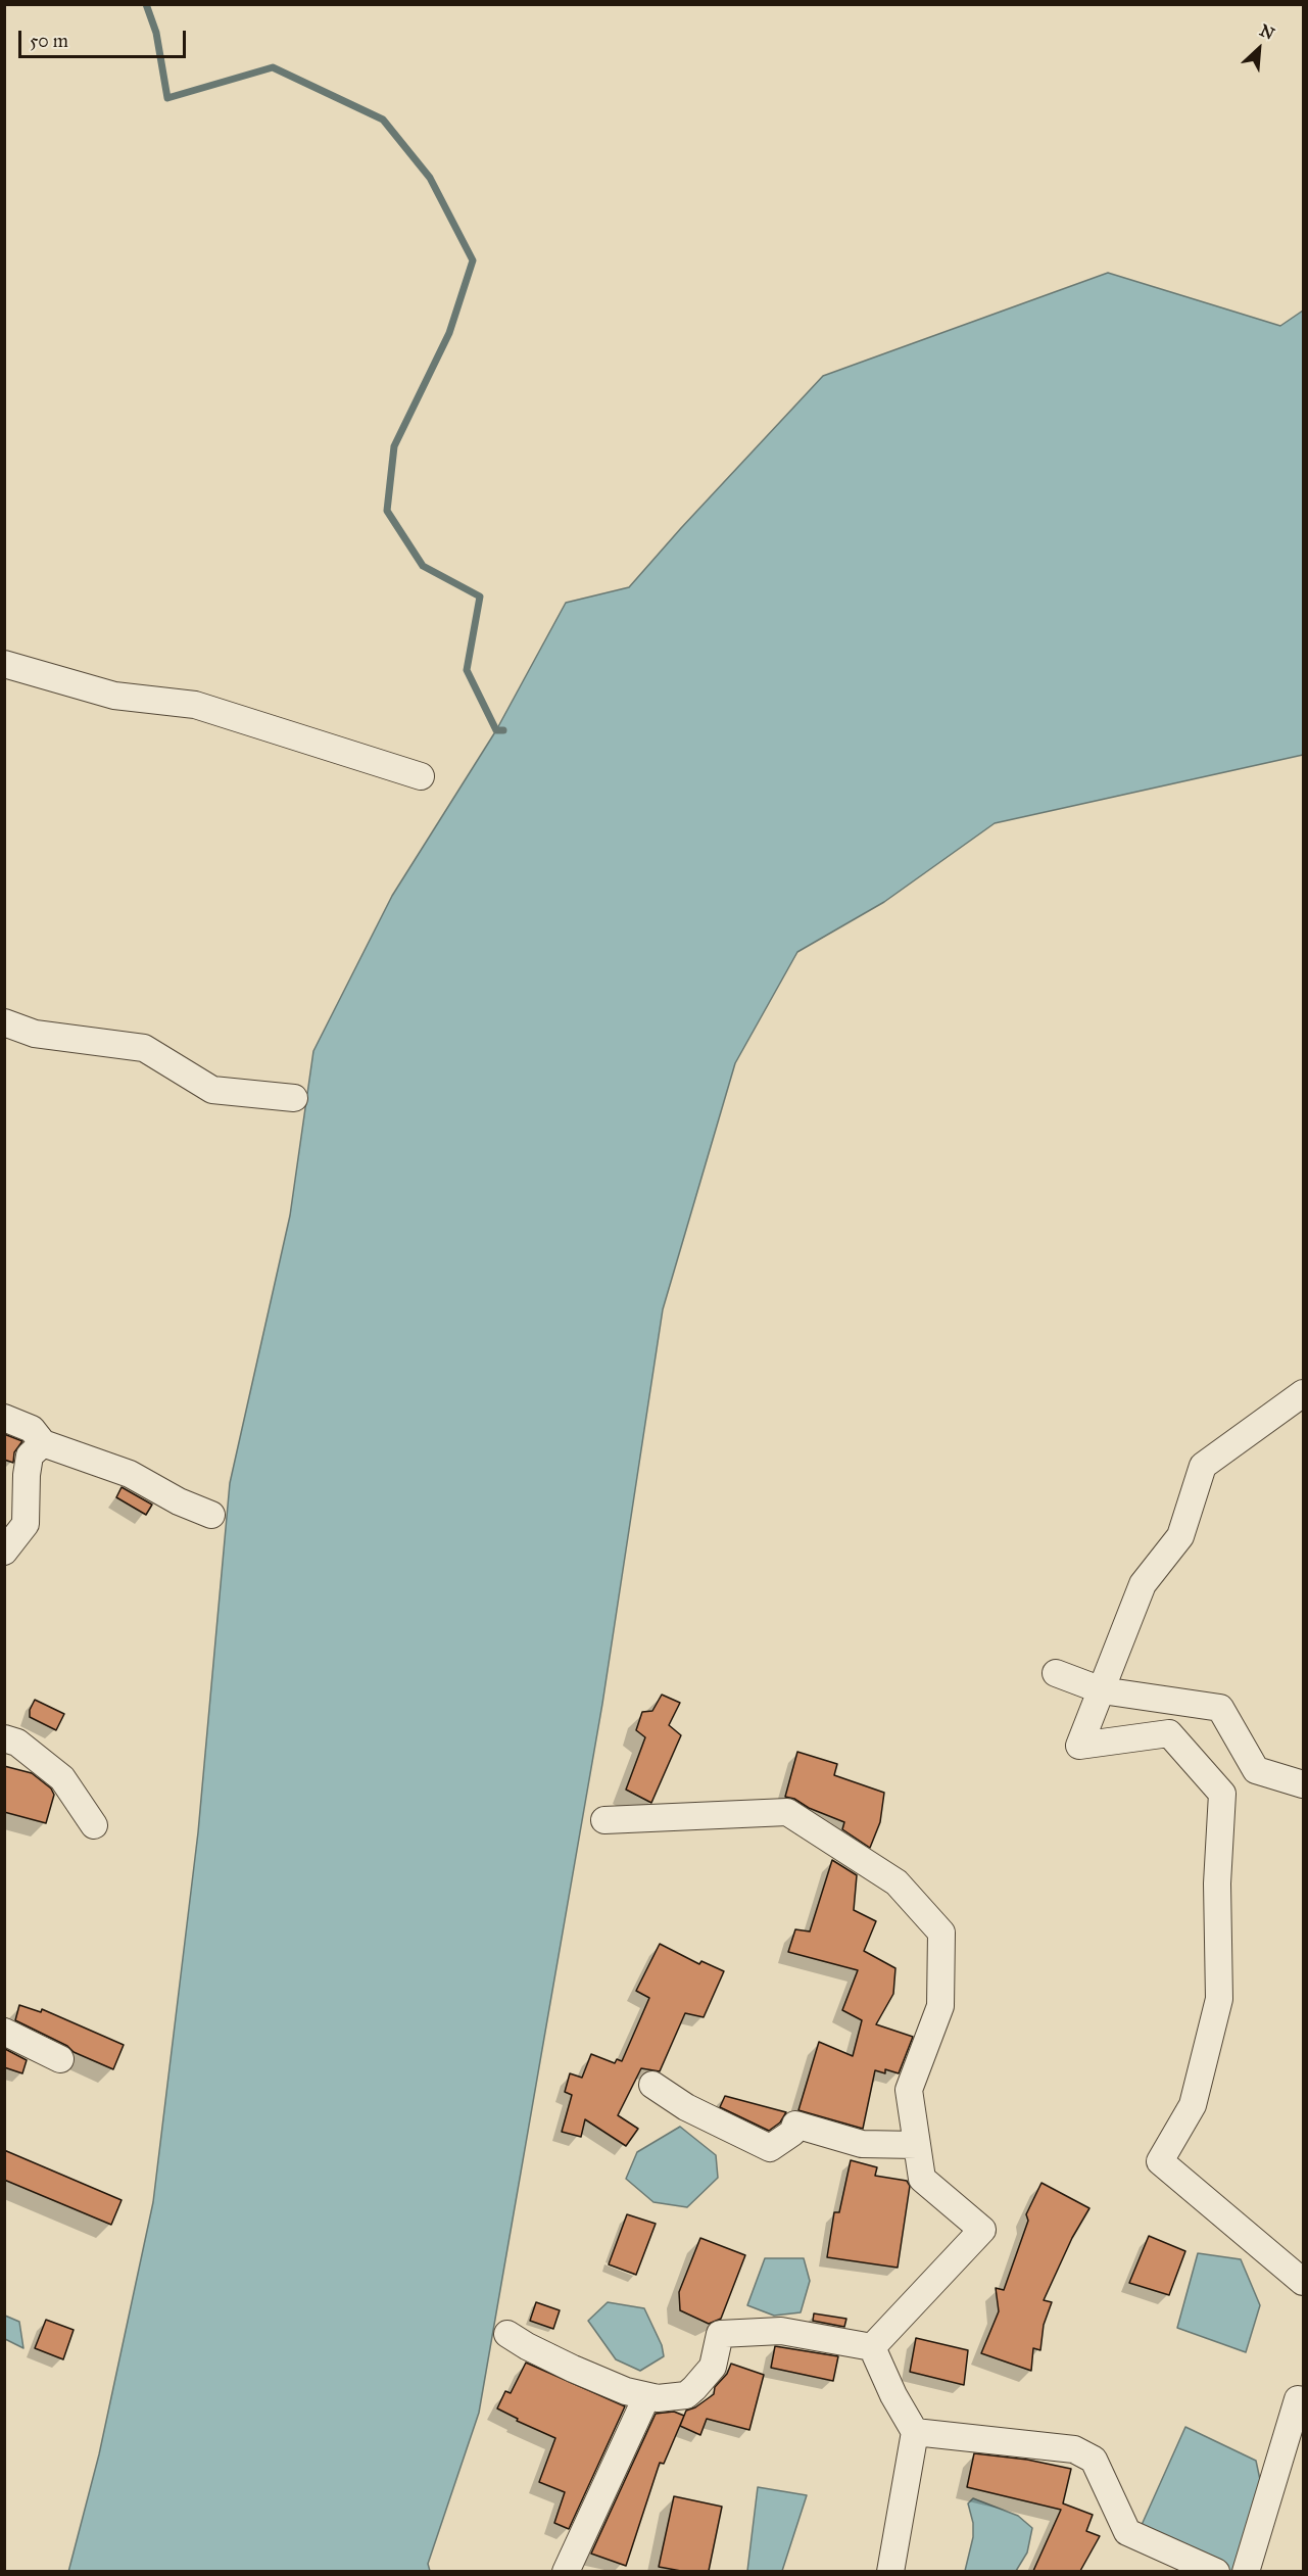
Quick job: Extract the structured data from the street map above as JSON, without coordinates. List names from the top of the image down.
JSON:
{
  "scale_bar": "50 m",
  "north": "top right"
}
